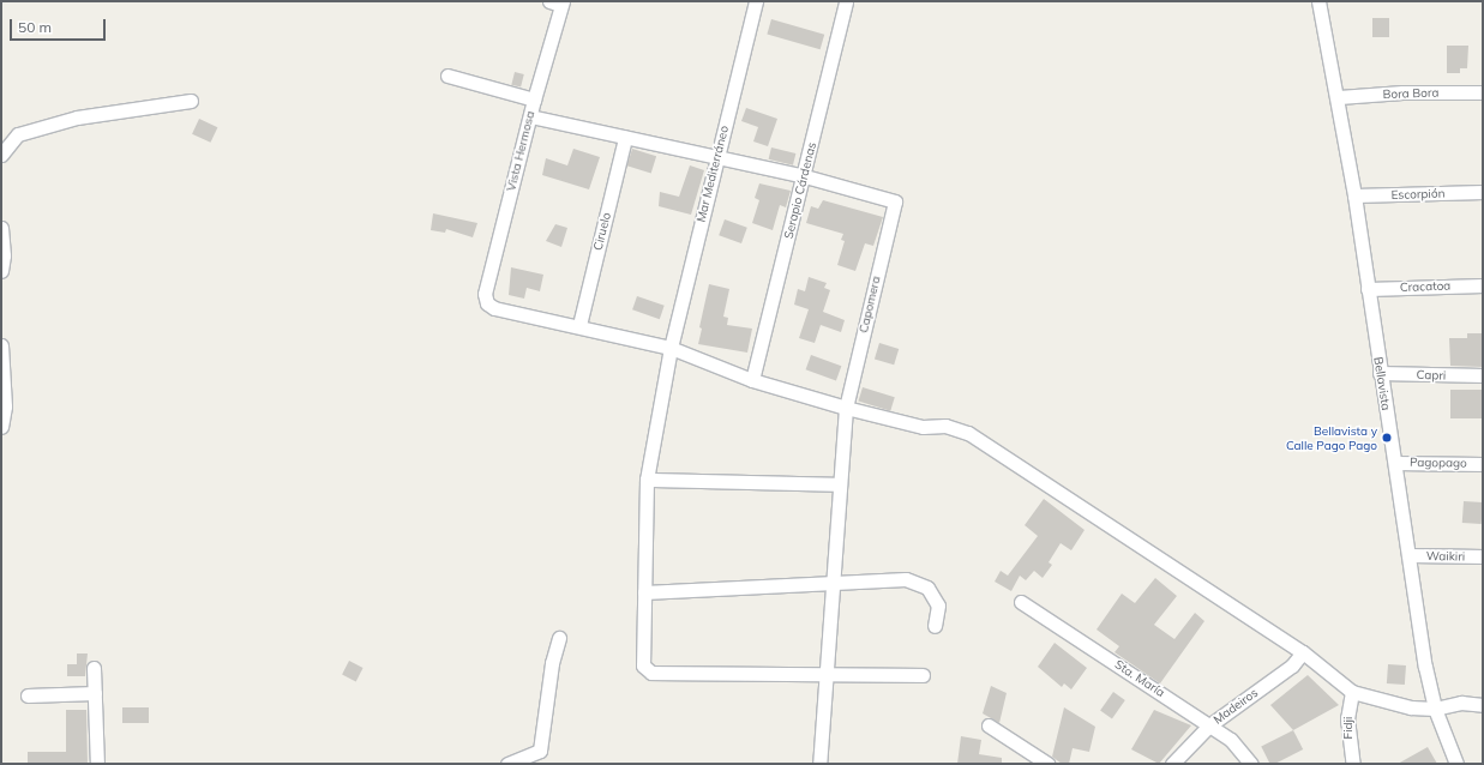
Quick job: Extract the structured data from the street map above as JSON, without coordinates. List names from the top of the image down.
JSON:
{
  "streets": {
    "street": [
      "Bora Bora",
      "Vista Hermosa",
      "Mar Mediterráneo",
      "Serapio Cárdenas",
      "Escorpión",
      "Ciruelo",
      "Cracatoa",
      "Capomera",
      "Capri",
      "Bellavista",
      "Pagopago",
      "Waikiri",
      "Sta. María",
      "Madeiros",
      "Fidji"
    ]
  },
  "crossings": [
    ["Bora Bora", "Bellavista"],
    ["Vista Hermosa", "Ciruelo"],
    ["Mar Mediterráneo", "Capomera"],
    ["Serapio Cárdenas", "Capomera"],
    ["Escorpión", "Bellavista"],
    ["Cracatoa", "Bellavista"],
    ["Capri", "Bellavista"],
    ["Bellavista", "Pagopago"],
    ["Bellavista", "Waikiri"],
    ["Sta. María", "Madeiros"]
  ],
  "places": ["Bellavista y Calle Pago Pago"],
  "scale_bar": "50 m"
}
